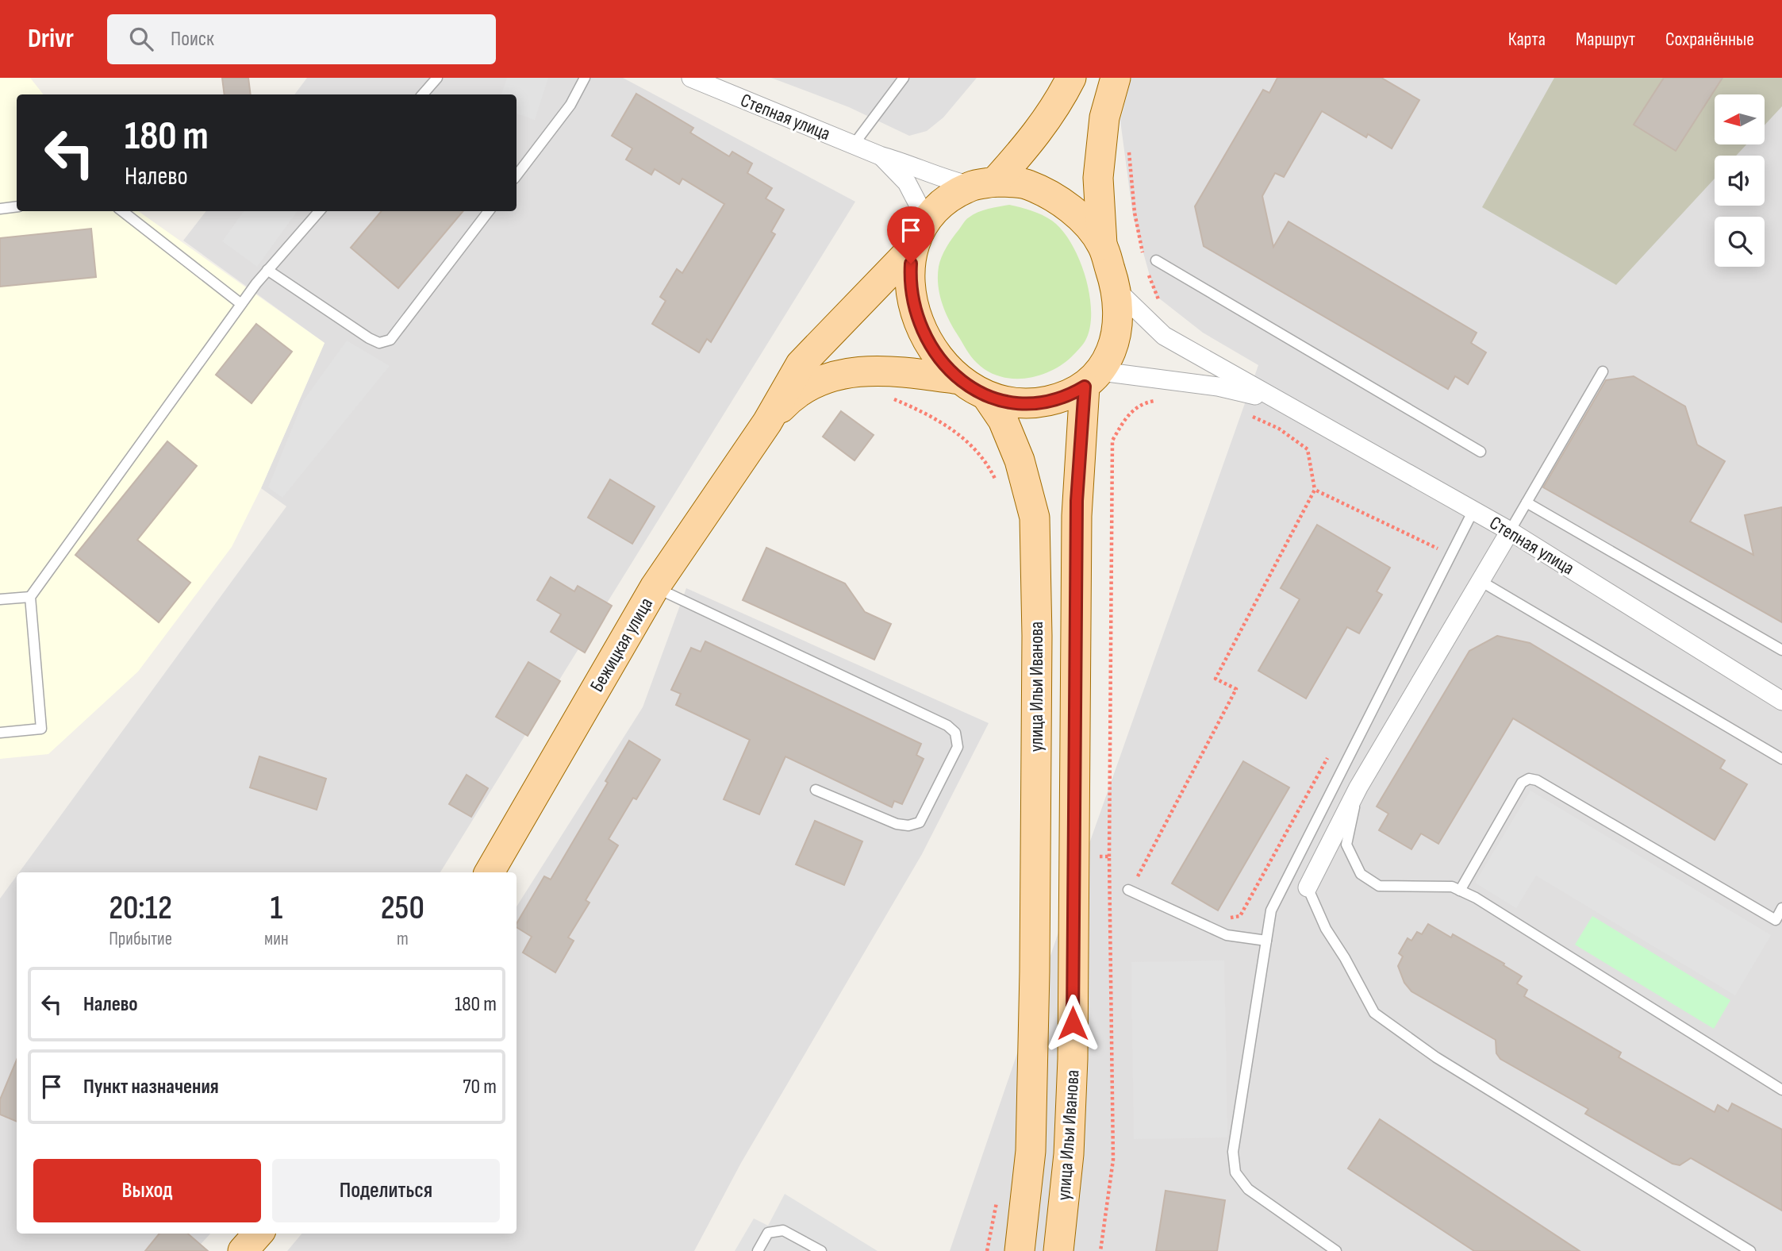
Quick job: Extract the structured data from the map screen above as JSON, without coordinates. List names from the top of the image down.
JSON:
{
  "streets": {
    "main road": ["Бежицкая улица", "улица Ильи Иванова"],
    "street": ["Степная улица"]
  },
  "north": "left",
  "page": {
    "header": "Drivr",
    "search": "Поиск",
    "nav": ["Карта", "Маршрут", "Сохранённые"],
    "turn": ["180 m", "Налево"],
    "eta": [
      "20:12",
      "Прибытие",
      "1",
      "мин",
      "250",
      "m"
    ],
    "list": [
      {
        "name": "Налево",
        "value": "180 m"
      },
      {
        "name": "Пункт назначения",
        "value": "70 m"
      }
    ],
    "buttons": ["Выход", "Поделиться"]
  }
}
